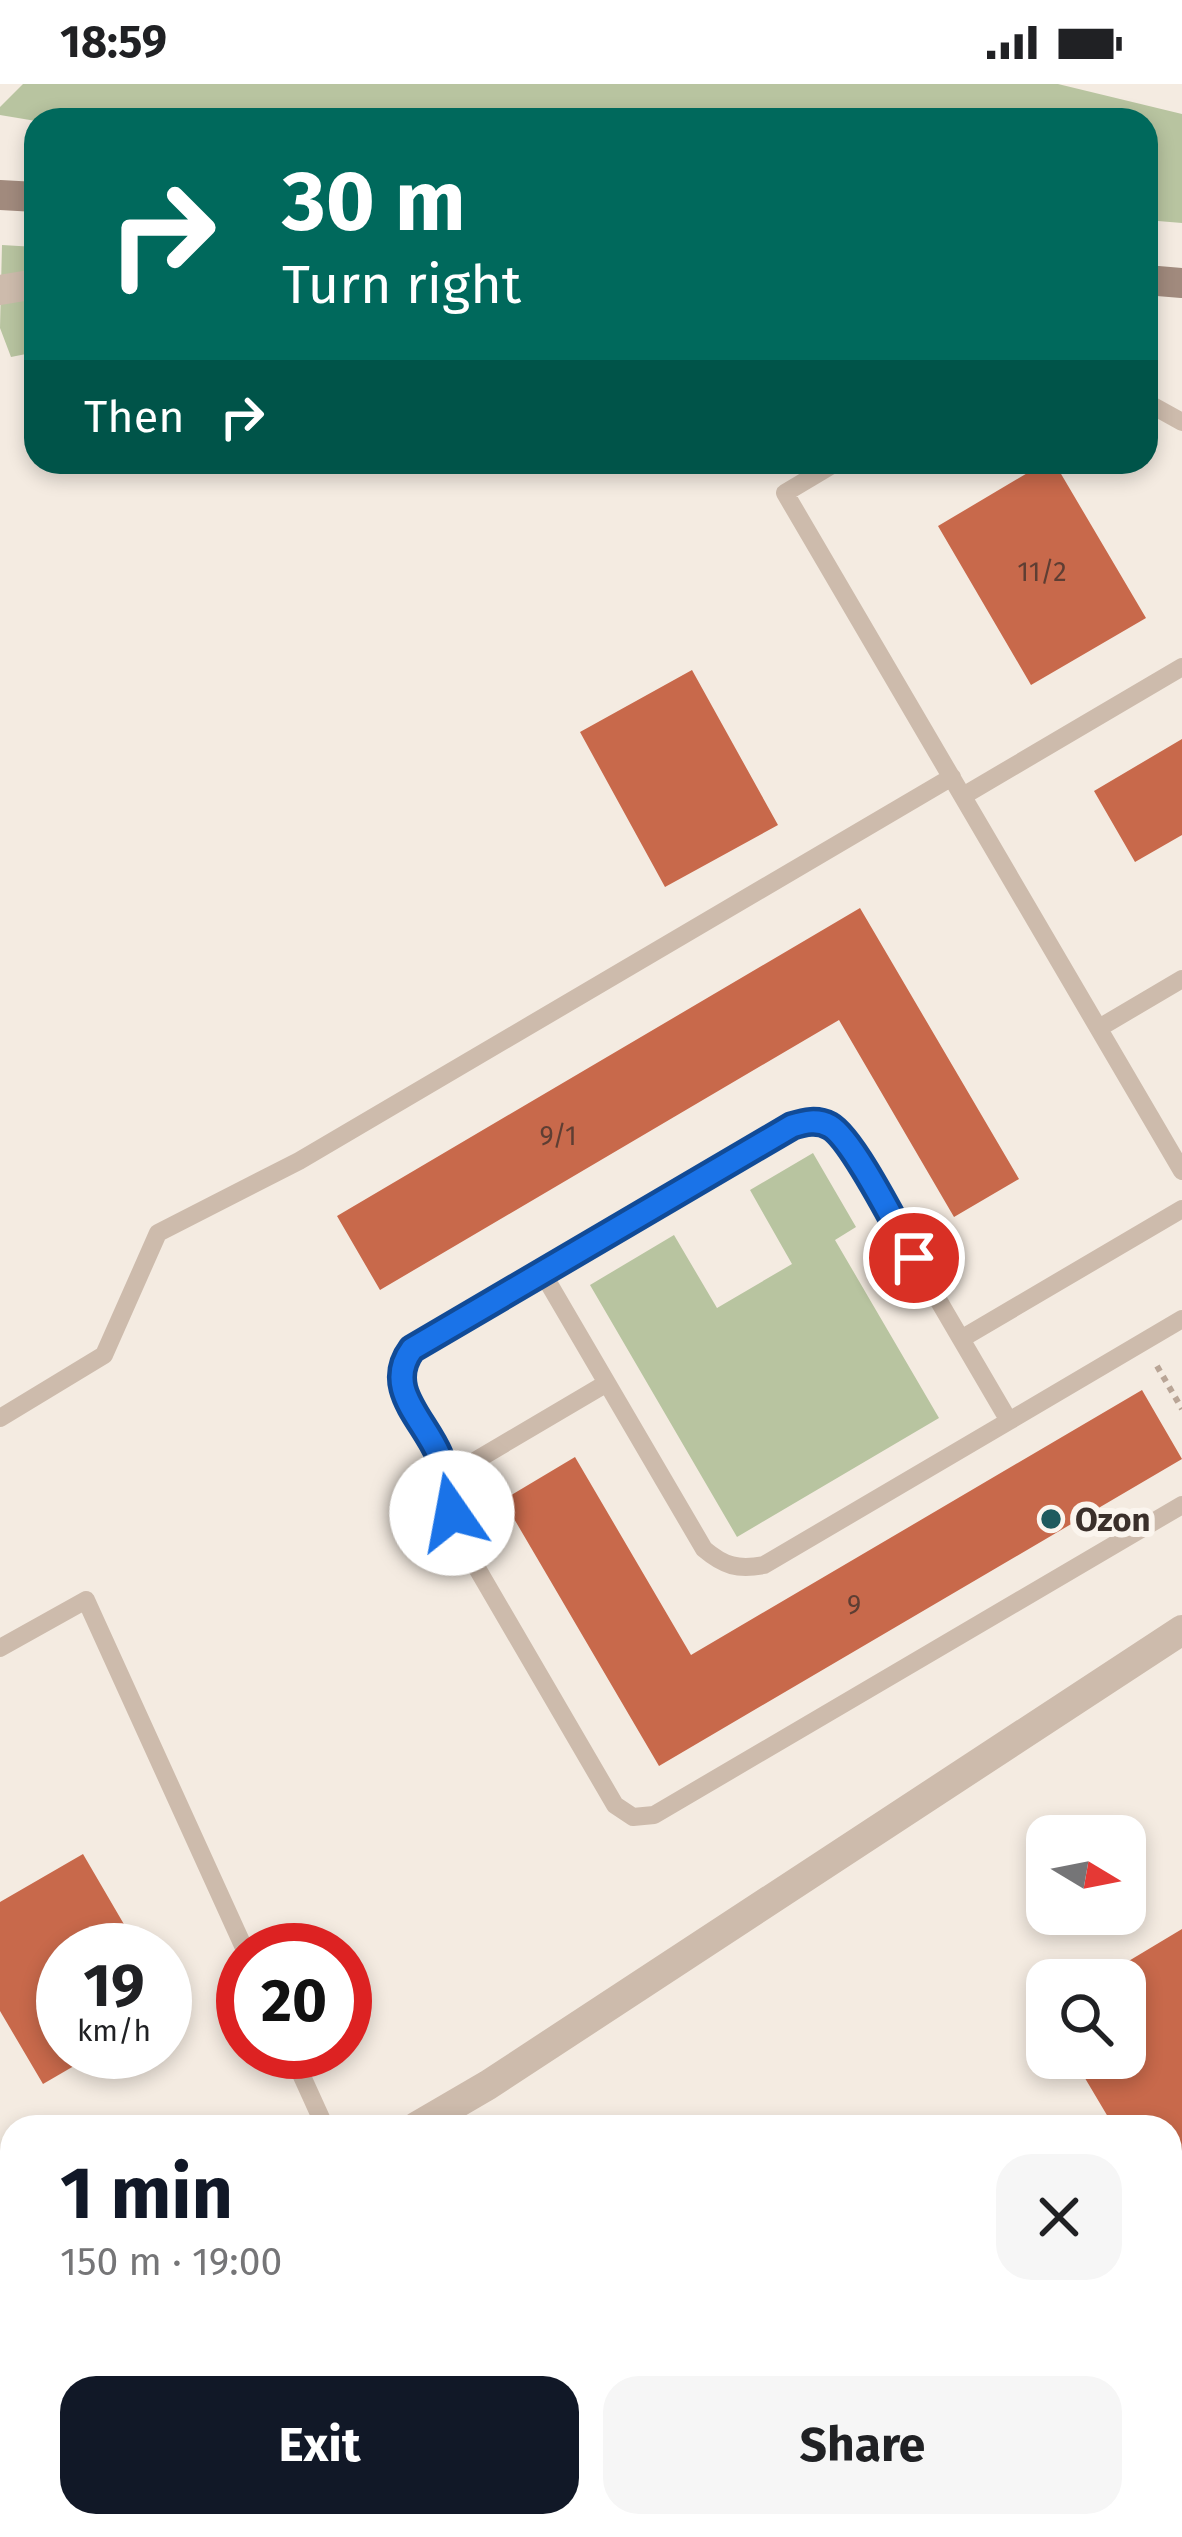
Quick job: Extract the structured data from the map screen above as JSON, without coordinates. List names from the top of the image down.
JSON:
{
  "places": ["Ozon"],
  "house_numbers": ["11/2", "9/1", "9"],
  "north": "right",
  "page": {
    "status": "18:59",
    "turn": ["30 m", "Turn right"],
    "then": "Then",
    "speed": "19 km/h",
    "limit": "20",
    "heading": ["1 min", "150 m · 19:00"],
    "buttons": ["Exit", "Share"]
  }
}
